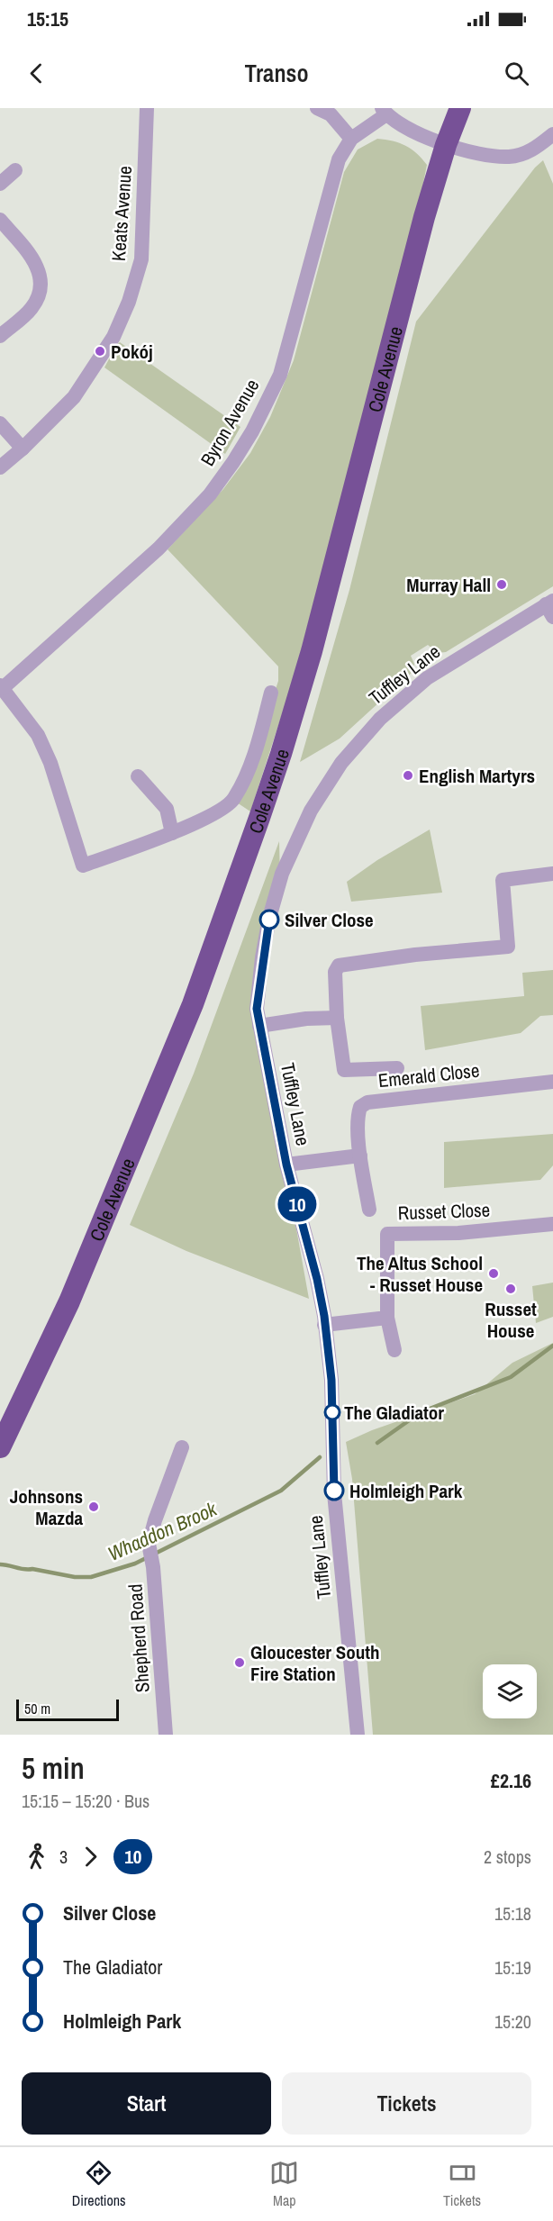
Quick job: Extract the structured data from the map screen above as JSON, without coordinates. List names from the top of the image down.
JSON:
{
  "streets": {
    "highway": ["Cole Avenue"],
    "street": [
      "Keats Avenue",
      "Byron Avenue",
      "Tuffley Lane",
      "Emerald Close",
      "Russet Close",
      "Shepherd Road"
    ]
  },
  "water": ["Whaddon Brook"],
  "places": [
    "Pokój",
    "Murray Hall",
    "English Martyrs",
    "Silver Close",
    "The Altus School - Russet House",
    "Russet House",
    "The Gladiator",
    "Holmleigh Park",
    "Johnsons Mazda",
    "Gloucester South Fire Station"
  ],
  "lines": ["bus line 10"],
  "scale_bar": "50 m",
  "page": {
    "status": "15:15",
    "header": "Transo",
    "on_map": "10",
    "scale": "50 m",
    "heading": ["5 min", "15:15 – 15:20 · Bus", "£2.16"],
    "legs": ["3", "10", "2 stops"],
    "list": [
      {
        "name": "Silver Close",
        "value": "15:18"
      },
      {
        "name": "The Gladiator",
        "value": "15:19"
      },
      {
        "name": "Holmleigh Park",
        "value": "15:20"
      }
    ],
    "buttons": ["Start", "Tickets"],
    "tabs": ["Directions", "Map", "Tickets"]
  }
}
